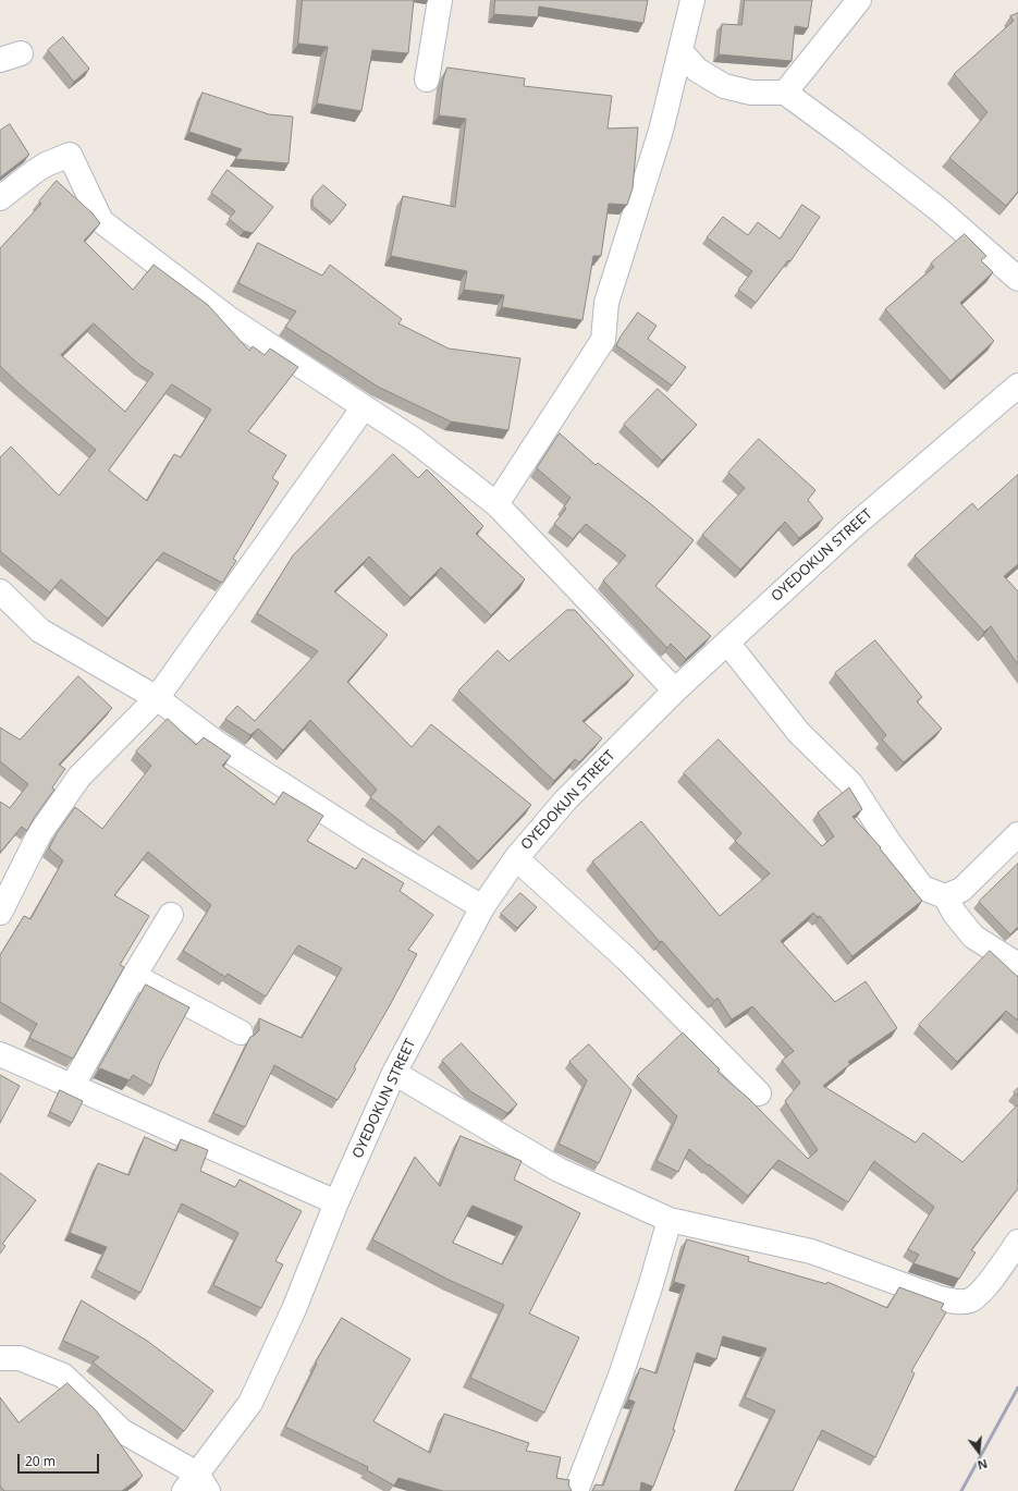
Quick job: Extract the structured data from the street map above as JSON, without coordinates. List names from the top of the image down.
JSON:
{
  "streets": {
    "street": ["OYEDOKUN STREET"]
  },
  "scale_bar": "20 m",
  "north": "bottom"
}
